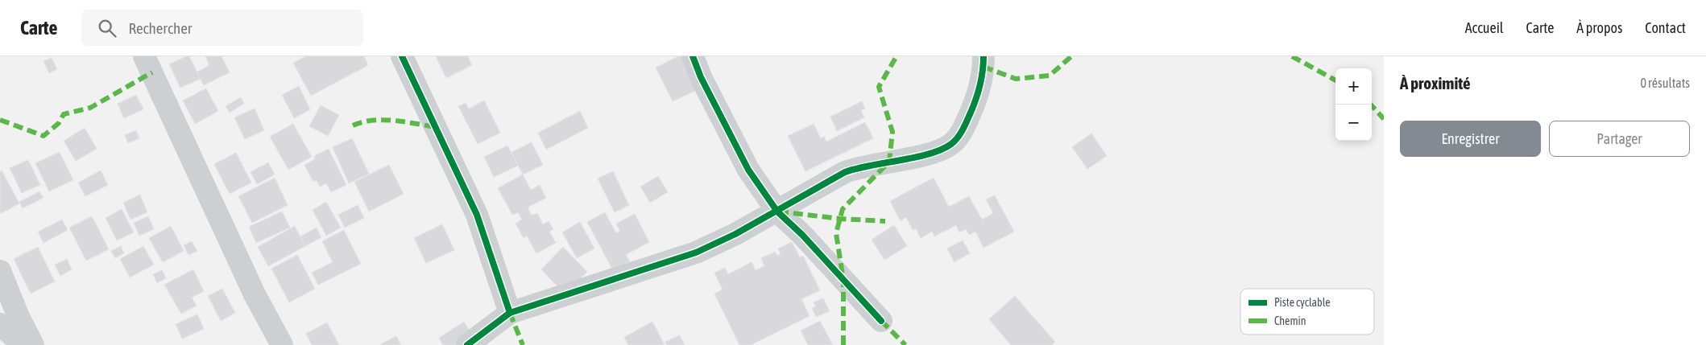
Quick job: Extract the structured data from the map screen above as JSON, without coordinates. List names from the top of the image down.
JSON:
{
  "legend": ["Piste cyclable", "Chemin"],
  "page": {
    "header": "Carte",
    "search": "Rechercher",
    "nav": [
      "Accueil",
      "Carte",
      "À propos",
      "Contact"
    ],
    "heading": ["À proximité", "0 résultats"],
    "map_buttons": ["+", "−"],
    "buttons": ["Enregistrer", "Partager"]
  }
}
